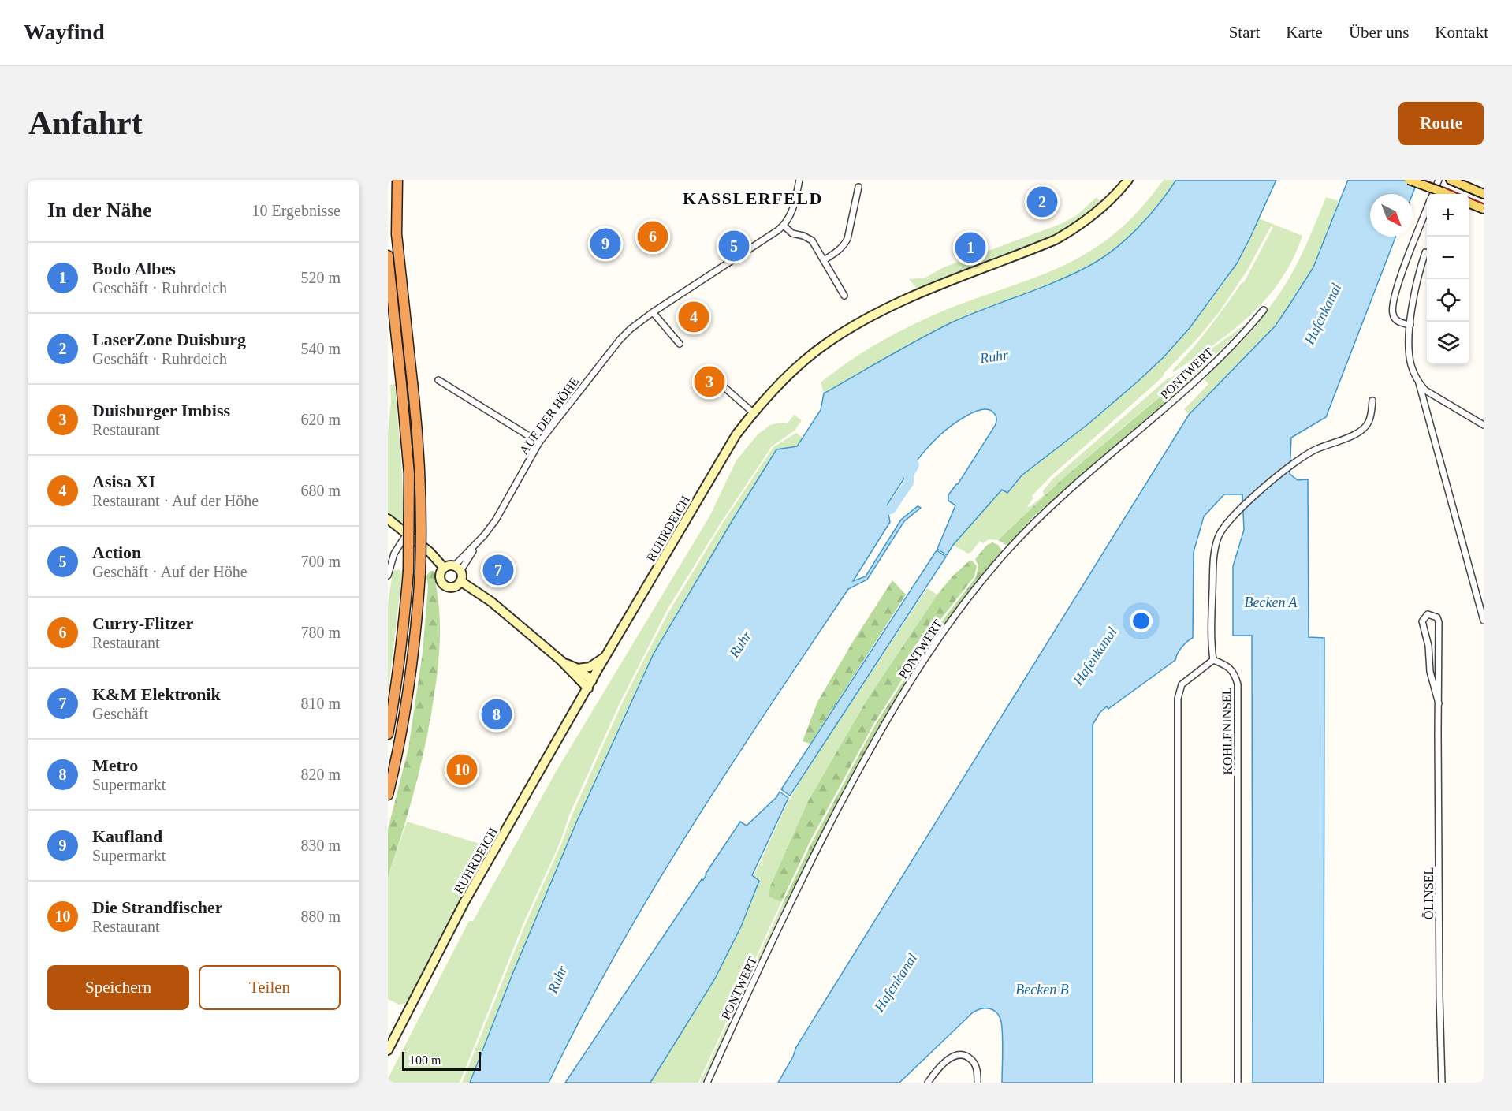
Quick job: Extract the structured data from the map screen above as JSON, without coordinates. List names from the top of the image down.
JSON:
{
  "streets": {
    "main road": ["RUHRDEICH"],
    "street": [
      "PONTWERT",
      "AUF DER HÖHE",
      "KOHLENINSEL",
      "ÖLINSEL"
    ]
  },
  "districts": ["KASSLERFELD"],
  "water": [
    "Hafenkanal",
    "Ruhr",
    "Becken A",
    "Becken B"
  ],
  "scale_bar": "100 m",
  "north": "bottom right",
  "page": {
    "header": "Wayfind",
    "nav": [
      "Start",
      "Karte",
      "Über uns",
      "Kontakt"
    ],
    "buttons": [
      "Route",
      ["Speichern", "Teilen"]
    ],
    "title": "Anfahrt",
    "heading": ["In der Nähe", "10 Ergebnisse"],
    "pins": [
      "2",
      "6",
      "9",
      "5",
      "1",
      "4",
      "3",
      "7",
      "8",
      "10"
    ],
    "map_buttons": ["+", "−"],
    "list": [
      {
        "mark": "1",
        "name": "Bodo Albes",
        "note": "Geschäft · Ruhrdeich",
        "value": "520 m"
      },
      {
        "mark": "2",
        "name": "LaserZone Duisburg",
        "note": "Geschäft · Ruhrdeich",
        "value": "540 m"
      },
      {
        "mark": "3",
        "name": "Duisburger Imbiss",
        "note": "Restaurant",
        "value": "620 m"
      },
      {
        "mark": "4",
        "name": "Asisa XI",
        "note": "Restaurant · Auf der Höhe",
        "value": "680 m"
      },
      {
        "mark": "5",
        "name": "Action",
        "note": "Geschäft · Auf der Höhe",
        "value": "700 m"
      },
      {
        "mark": "6",
        "name": "Curry-Flitzer",
        "note": "Restaurant",
        "value": "780 m"
      },
      {
        "mark": "7",
        "name": "K&M Elektronik",
        "note": "Geschäft",
        "value": "810 m"
      },
      {
        "mark": "8",
        "name": "Metro",
        "note": "Supermarkt",
        "value": "820 m"
      },
      {
        "mark": "9",
        "name": "Kaufland",
        "note": "Supermarkt",
        "value": "830 m"
      },
      {
        "mark": "10",
        "name": "Die Strandfischer",
        "note": "Restaurant",
        "value": "880 m"
      }
    ],
    "scale": "100 m"
  }
}
